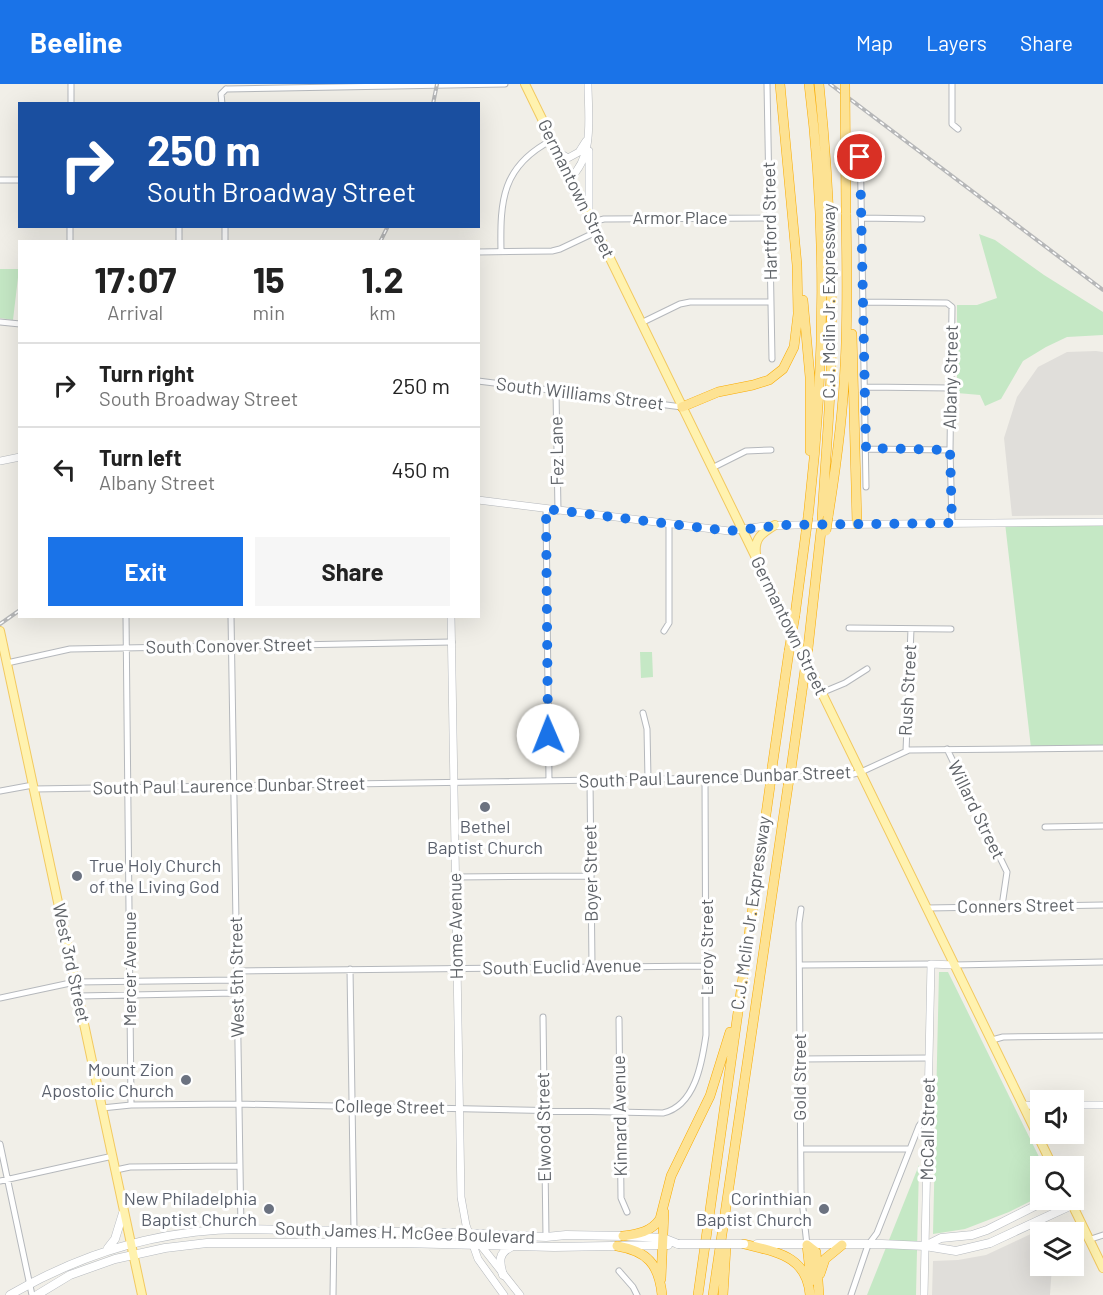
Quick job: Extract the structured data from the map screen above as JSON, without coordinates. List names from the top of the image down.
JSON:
{
  "streets": {
    "highway": ["C.J. Mclin Jr. Expressway"],
    "main road": ["Germantown Street", "West 3rd Street", "South James H. McGee Boulevard"],
    "street": [
      "Armor Place",
      "Hartford Street",
      "Albany Street",
      "South Williams Street",
      "Fez Lane",
      "South Conover Street",
      "Rush Street",
      "South Paul Laurence Dunbar Street",
      "Willard Street",
      "Boyer Street",
      "Conners Street",
      "Home Avenue",
      "Leroy Street",
      "South Euclid Avenue",
      "Mercer Avenue",
      "West 5th Street",
      "Gold Street",
      "College Street",
      "Kinnard Avenue",
      "Elwood Street",
      "McCall Street"
    ]
  },
  "crossings": [
    ["Germantown Street", "Armor Place"],
    ["Germantown Street", "South Williams Street"],
    ["Germantown Street", "South Paul Laurence Dunbar Street"],
    ["Germantown Street", "Conners Street"],
    ["Armor Place", "Hartford Street"],
    ["South Williams Street", "Fez Lane"],
    ["South Conover Street", "Home Avenue"],
    ["South Conover Street", "West 3rd Street"],
    ["South Conover Street", "Mercer Avenue"],
    ["South Conover Street", "West 5th Street"],
    ["Rush Street", "South Paul Laurence Dunbar Street"],
    ["South Paul Laurence Dunbar Street", "Willard Street"],
    ["South Paul Laurence Dunbar Street", "Boyer Street"],
    ["South Paul Laurence Dunbar Street", "Home Avenue"],
    ["South Paul Laurence Dunbar Street", "Leroy Street"],
    ["South Paul Laurence Dunbar Street", "West 3rd Street"],
    ["South Paul Laurence Dunbar Street", "Mercer Avenue"],
    ["South Paul Laurence Dunbar Street", "West 5th Street"],
    ["Willard Street", "Conners Street"],
    ["Boyer Street", "South Euclid Avenue"],
    ["Home Avenue", "South Euclid Avenue"],
    ["Home Avenue", "College Street"],
    ["Home Avenue", "South James H. McGee Boulevard"],
    ["Leroy Street", "South Euclid Avenue"],
    ["Leroy Street", "College Street"],
    ["West 3rd Street", "College Street"],
    ["West 3rd Street", "South James H. McGee Boulevard"],
    ["South Euclid Avenue", "West 5th Street"],
    ["Mercer Avenue", "College Street"],
    ["West 5th Street", "College Street"],
    ["West 5th Street", "South James H. McGee Boulevard"],
    ["Gold Street", "South James H. McGee Boulevard"],
    ["College Street", "Kinnard Avenue"],
    ["College Street", "Elwood Street"],
    ["Elwood Street", "South James H. McGee Boulevard"],
    ["McCall Street", "South James H. McGee Boulevard"]
  ],
  "places": [
    "Bethel Baptist Church",
    "True Holy Church of the Living God",
    "Mount Zion Apostolic Church",
    "New Philadelphia Baptist Church",
    "Corinthian Baptist Church"
  ],
  "page": {
    "header": "Beeline",
    "nav": ["Map", "Layers", "Share"],
    "turn": ["250 m", "South Broadway Street"],
    "eta": [
      "17:07",
      "Arrival",
      "15",
      "min",
      "1.2",
      "km"
    ],
    "list": [
      {
        "name": "Turn right",
        "note": "South Broadway Street",
        "value": "250 m"
      },
      {
        "name": "Turn left",
        "note": "Albany Street",
        "value": "450 m"
      }
    ],
    "buttons": ["Exit", "Share"]
  }
}
